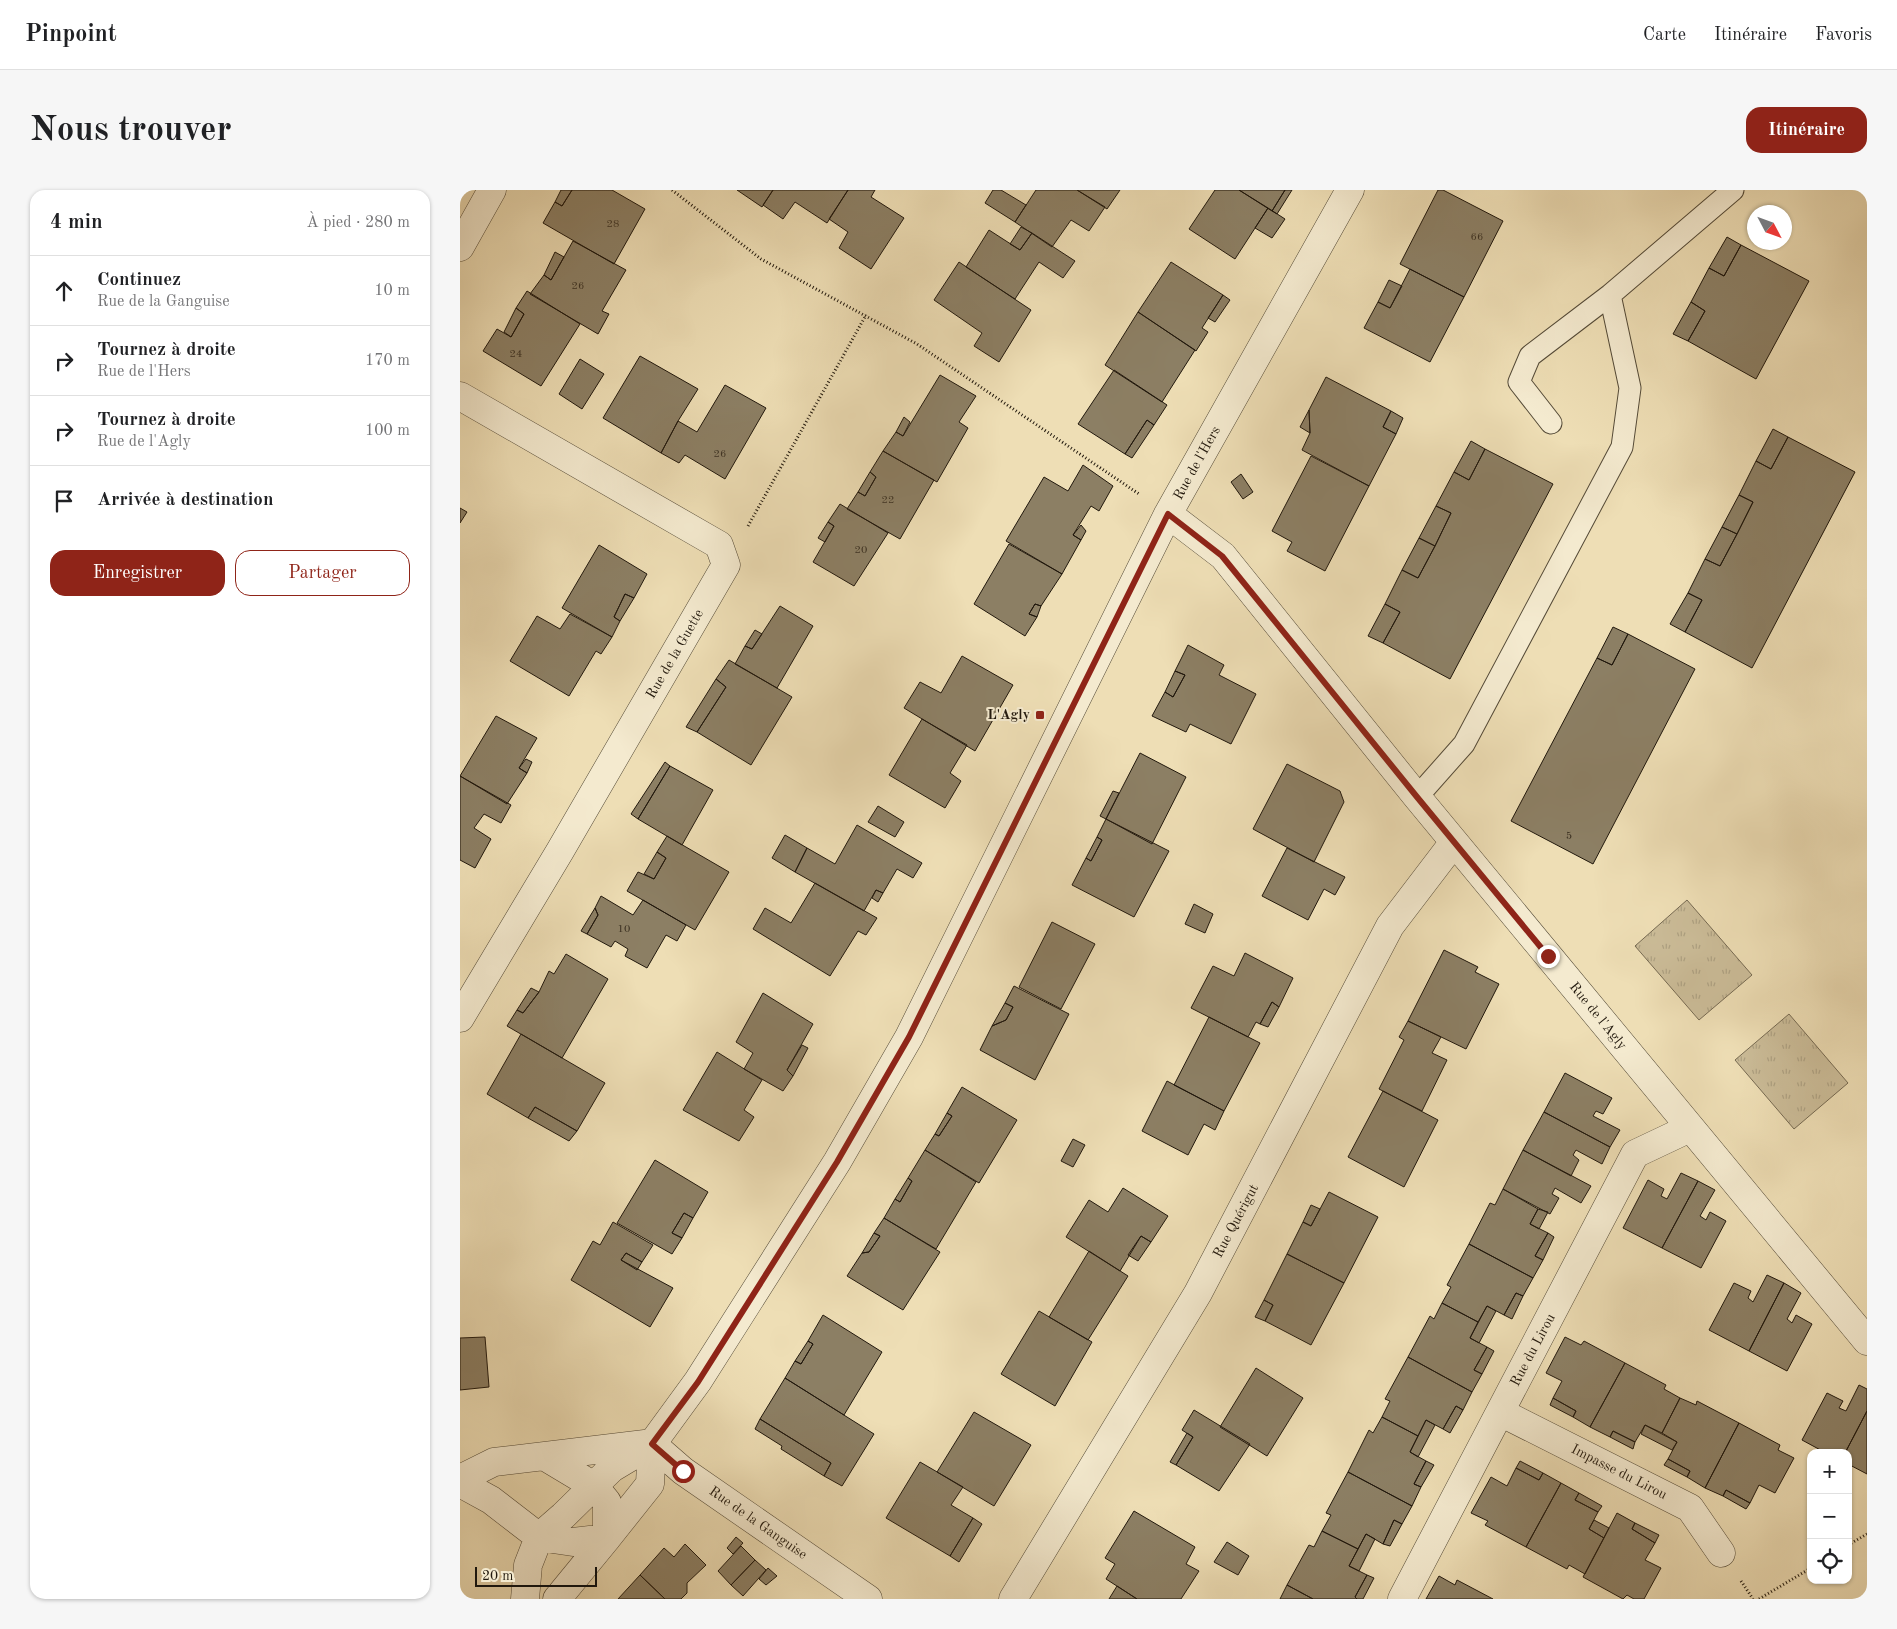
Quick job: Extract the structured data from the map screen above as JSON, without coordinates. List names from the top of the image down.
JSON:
{
  "streets": {
    "street": [
      "Rue de l'Hers",
      "Rue de la Guette",
      "Rue de l'Agly",
      "Rue Quérigut",
      "Rue du Lirou",
      "Impasse du Lirou",
      "Rue de la Ganguise"
    ]
  },
  "crossings": [
    ["Rue de l'Hers", "Rue de l'Agly"],
    ["Rue de l'Hers", "Rue de la Ganguise"],
    ["Rue de l'Agly", "Rue Quérigut"],
    ["Rue de l'Agly", "Rue du Lirou"],
    ["Rue du Lirou", "Impasse du Lirou"]
  ],
  "places": {
    "transit": ["L'Agly"]
  },
  "house_numbers": [
    "28",
    "66",
    "26",
    "24",
    "26",
    "22",
    "20",
    "5",
    "10"
  ],
  "scale_bar": "20 m",
  "north": "bottom right",
  "page": {
    "header": "Pinpoint",
    "nav": ["Carte", "Itinéraire", "Favoris"],
    "buttons": [
      "Itinéraire",
      ["Enregistrer", "Partager"]
    ],
    "title": "Nous trouver",
    "heading": ["4 min", "À pied · 280 m"],
    "list": [
      ["Continuez", "Rue de la Ganguise", "10 m"],
      ["Tournez à droite", "Rue de l'Hers", "170 m"],
      ["Tournez à droite", "Rue de l'Agly", "100 m"],
      "Arrivée à destination"
    ],
    "map_buttons": ["+", "−"],
    "scale": "20 m"
  }
}
